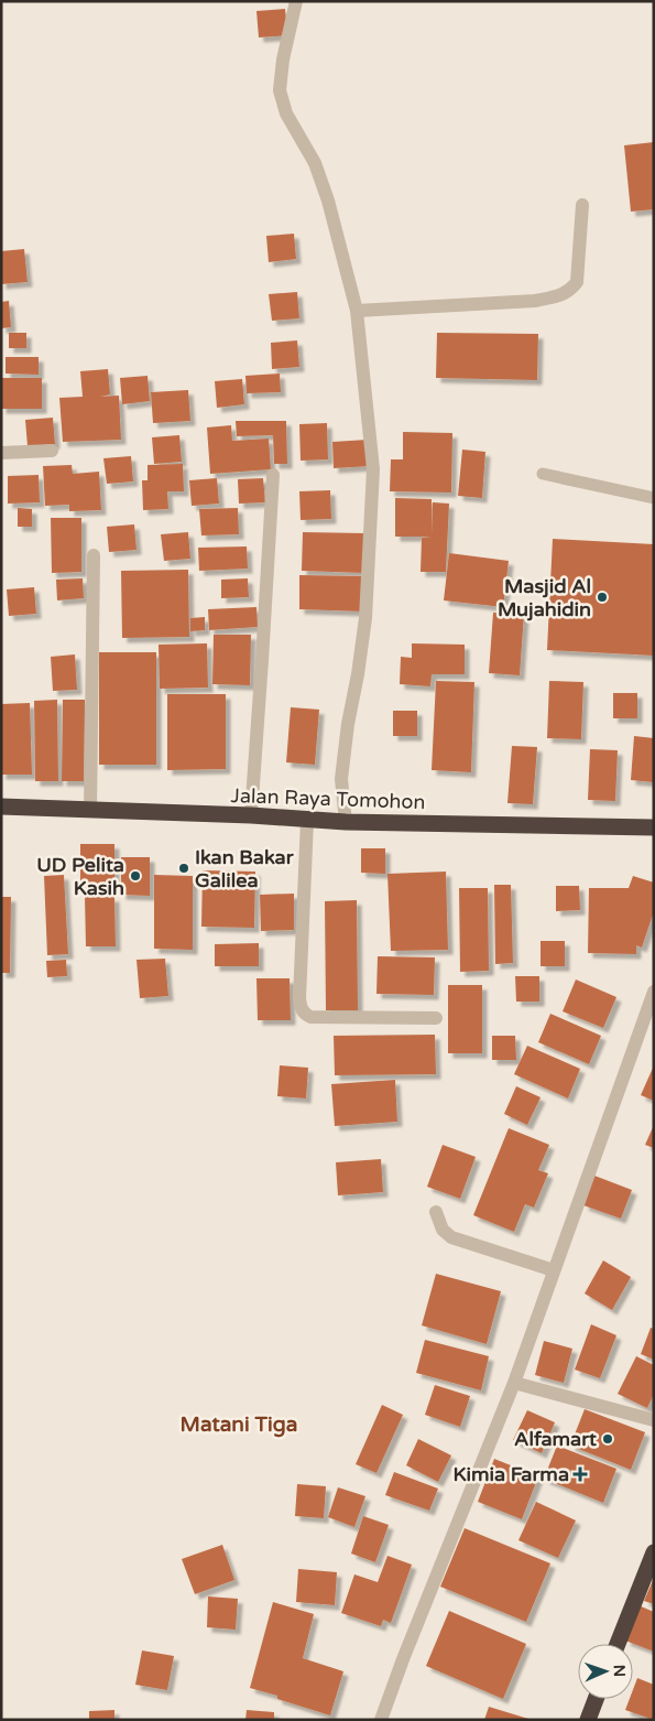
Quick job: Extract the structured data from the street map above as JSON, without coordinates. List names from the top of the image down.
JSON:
{
  "streets": {
    "highway": ["Jalan Raya Tomohon"]
  },
  "districts": ["Matani Tiga"],
  "places": {
    "other": [
      "Masjid Al Mujahidin",
      "Ikan Bakar Galilea",
      "UD Pelita Kasih",
      "Alfamart"
    ],
    "health": ["Kimia Farma"]
  },
  "north": "right"
}
